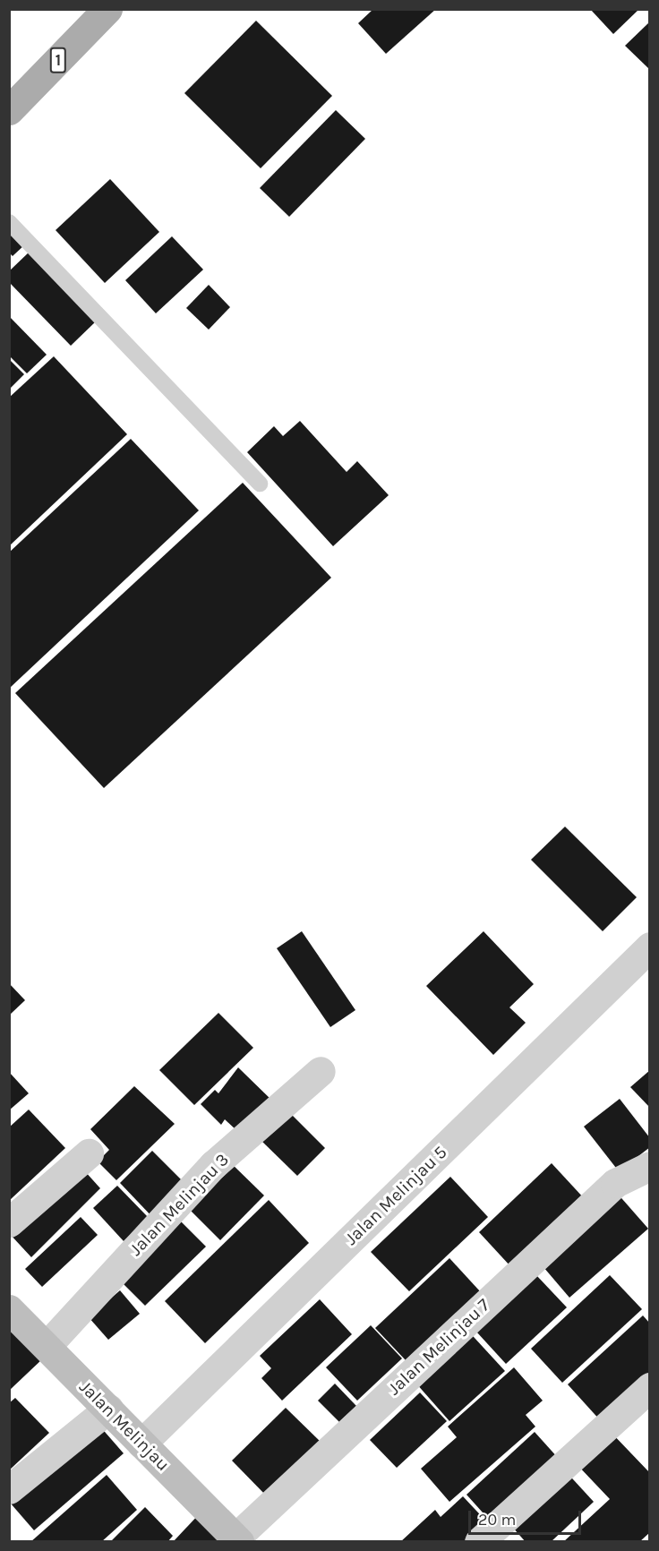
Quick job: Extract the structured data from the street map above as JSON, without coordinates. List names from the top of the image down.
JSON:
{
  "streets": {
    "main road": ["1"],
    "street": [
      "Jalan Melinjau 5",
      "Jalan Melinjau 3",
      "Jalan Melinjau 7",
      "Jalan Melinjau"
    ]
  },
  "crossings": [
    ["Jalan Melinjau 5", "Jalan Melinjau"],
    ["Jalan Melinjau 3", "Jalan Melinjau"],
    ["Jalan Melinjau 7", "Jalan Melinjau"]
  ],
  "scale_bar": "20 m"
}
